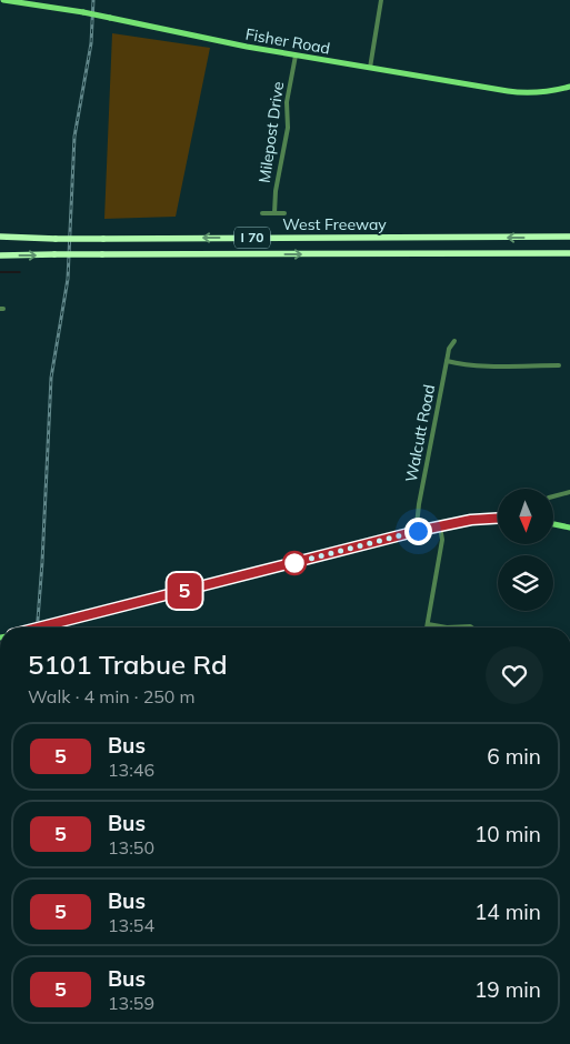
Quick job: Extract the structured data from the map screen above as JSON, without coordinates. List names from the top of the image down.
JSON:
{
  "streets": {
    "highway": ["West Freeway", "I 70"],
    "main road": ["Fisher Road"],
    "street": ["Milepost Drive", "Walcutt Road"]
  },
  "crossings": [
    ["Fisher Road", "Milepost Drive"]
  ],
  "lines": ["bus line 5"],
  "north": "bottom",
  "page": {
    "on_map": "5",
    "heading": ["5101 Trabue Rd", "Walk · 4 min · 250 m"],
    "list": [
      {
        "mark": "5",
        "name": "Bus",
        "note": "13:46",
        "value": "6 min"
      },
      {
        "mark": "5",
        "name": "Bus",
        "note": "13:50",
        "value": "10 min"
      },
      {
        "mark": "5",
        "name": "Bus",
        "note": "13:54",
        "value": "14 min"
      },
      {
        "mark": "5",
        "name": "Bus",
        "note": "13:59",
        "value": "19 min"
      }
    ]
  }
}
